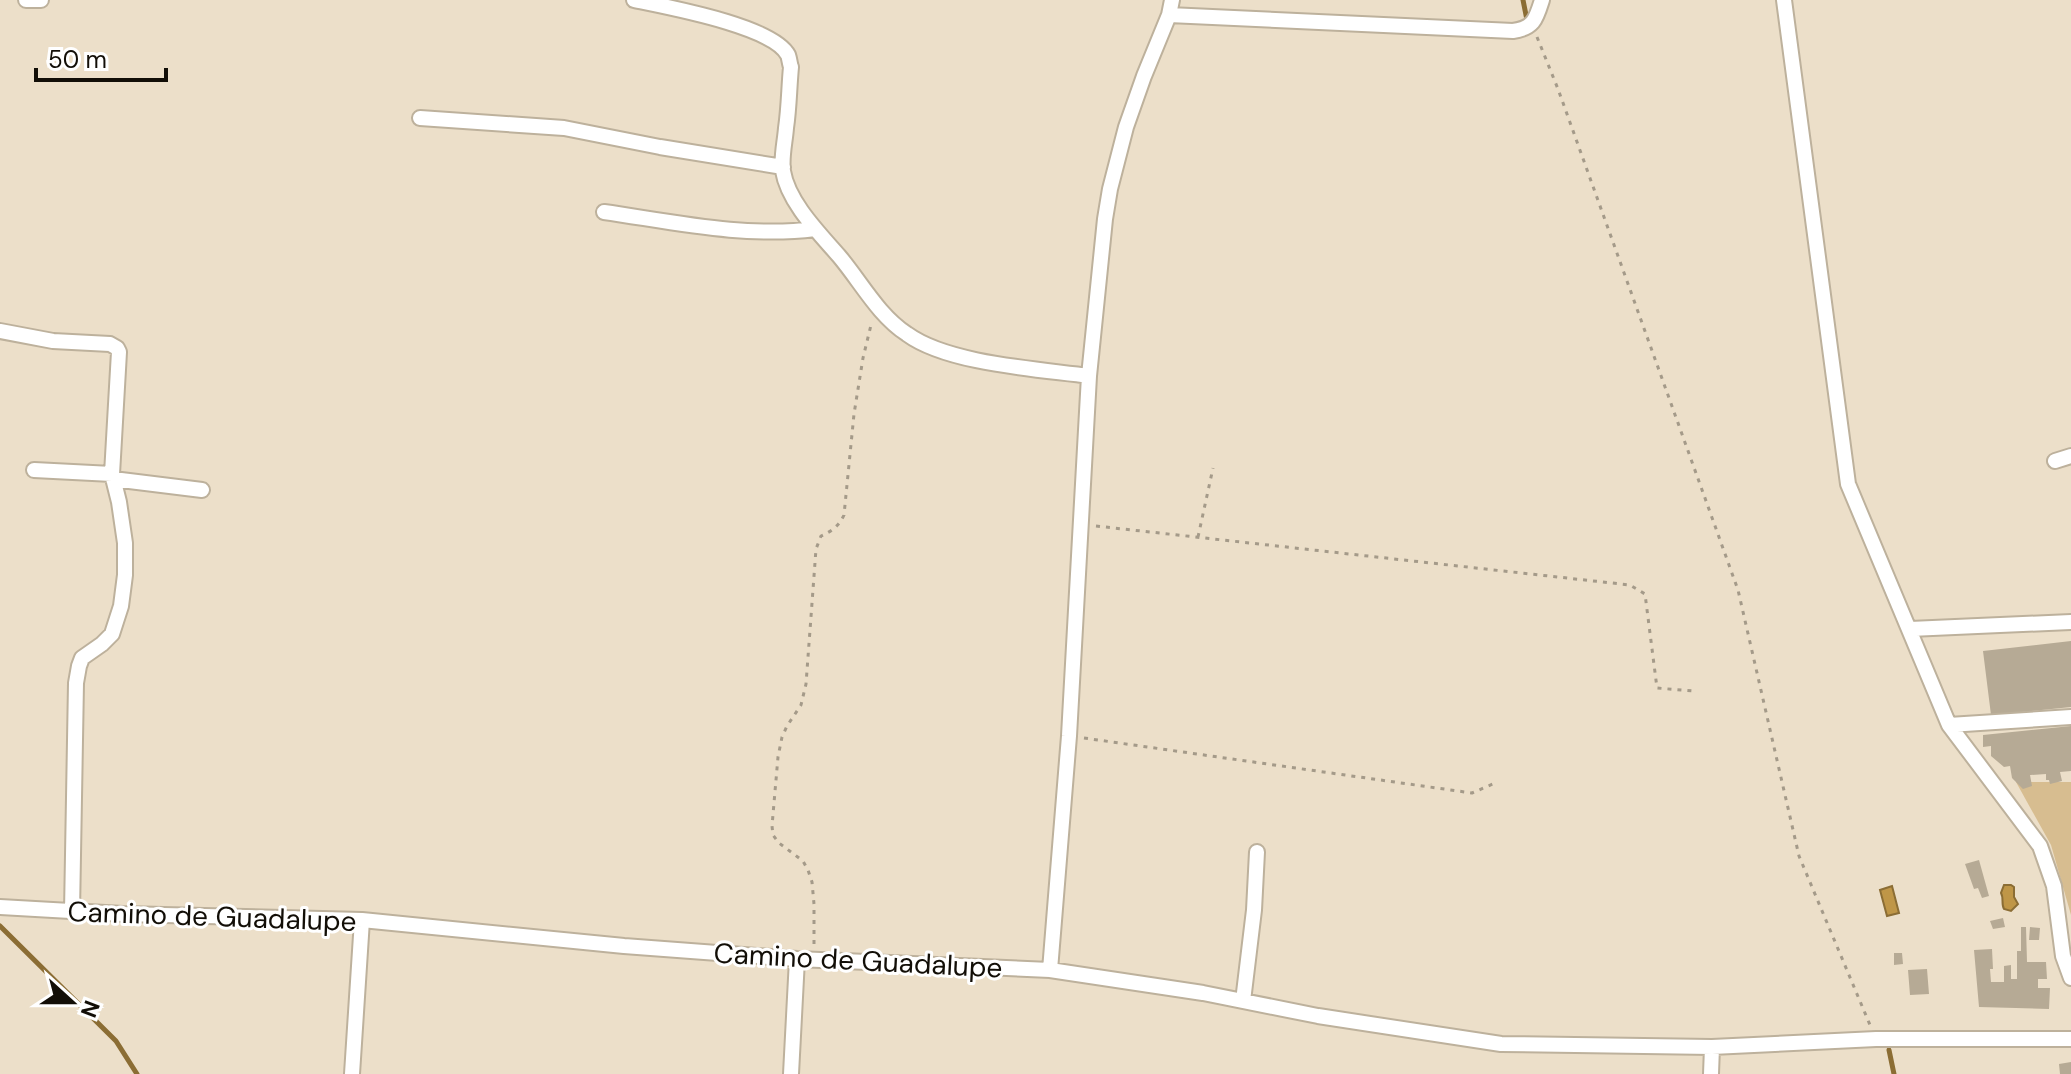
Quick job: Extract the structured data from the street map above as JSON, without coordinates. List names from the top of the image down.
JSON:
{
  "streets": {
    "street": ["Camino de Guadalupe"]
  },
  "scale_bar": "50 m",
  "north": "right"
}
